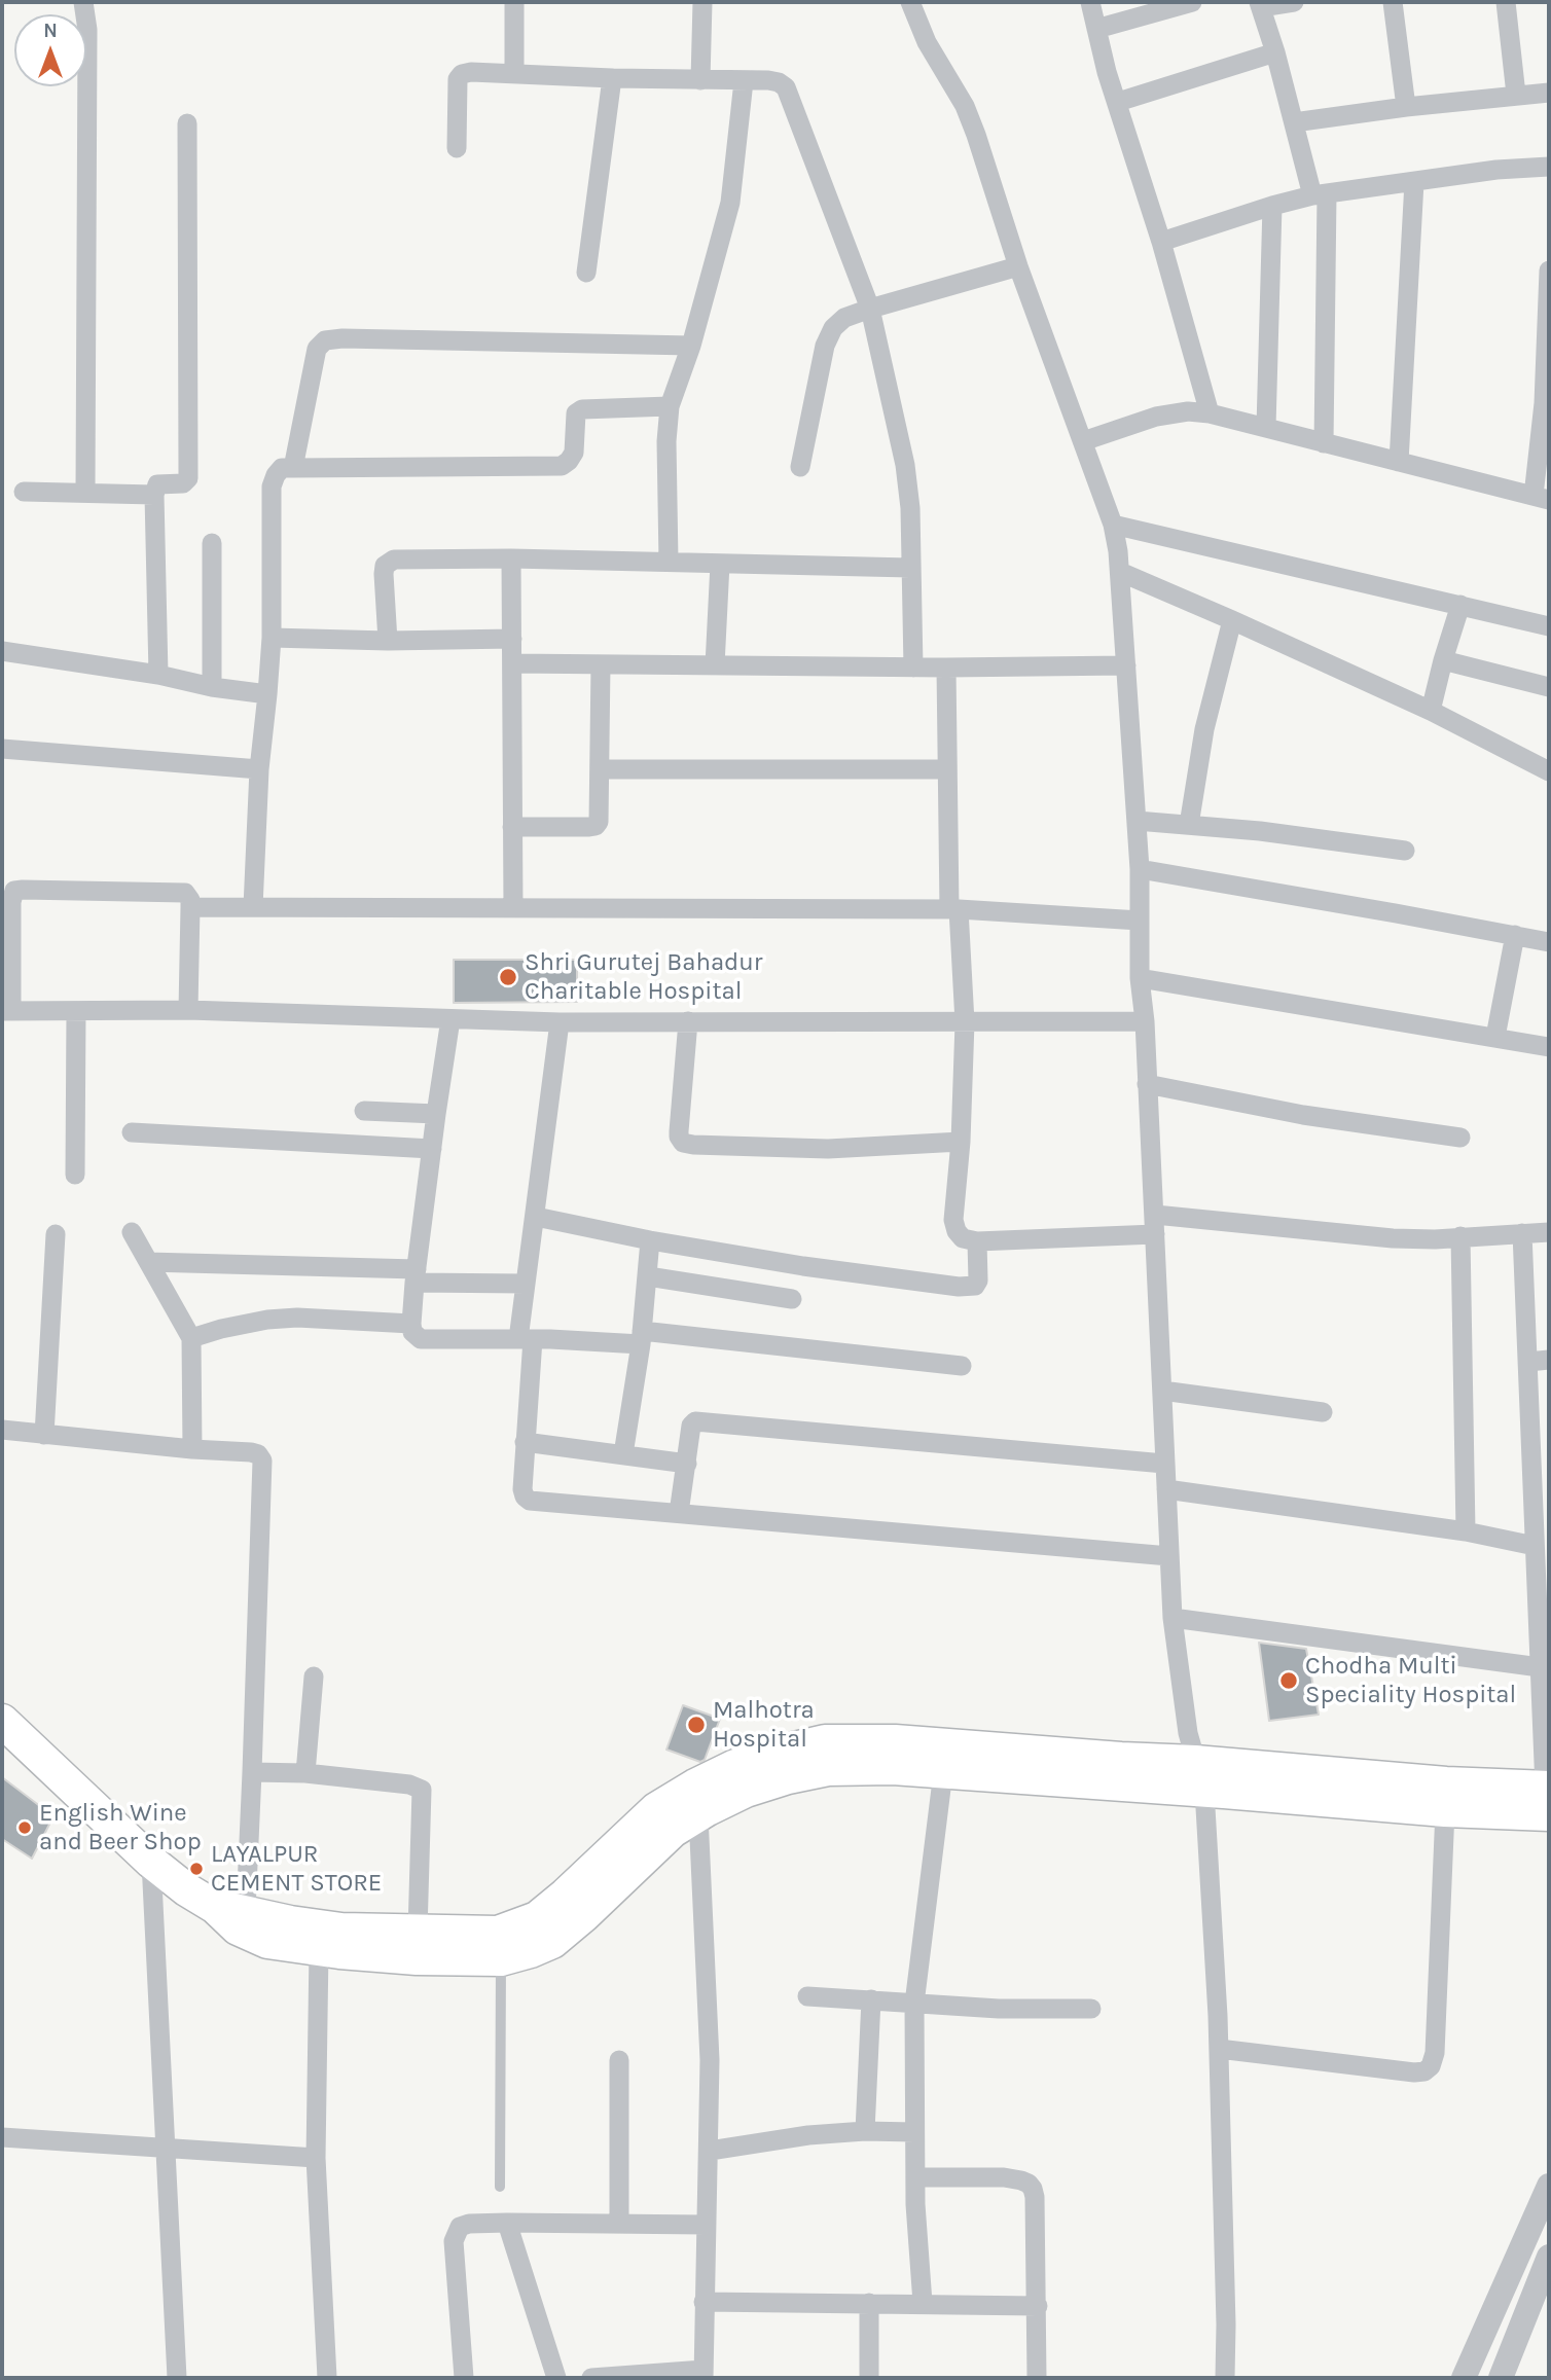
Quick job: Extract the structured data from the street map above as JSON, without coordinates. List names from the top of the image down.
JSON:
{
  "places": [
    "Shri Gurutej Bahadur Charitable Hospital",
    "Chodha Multi Speciality Hospital",
    "Malhotra Hospital",
    "English Wine and Beer Shop",
    "LAYALPUR CEMENT STORE"
  ],
  "north": "top"
}
